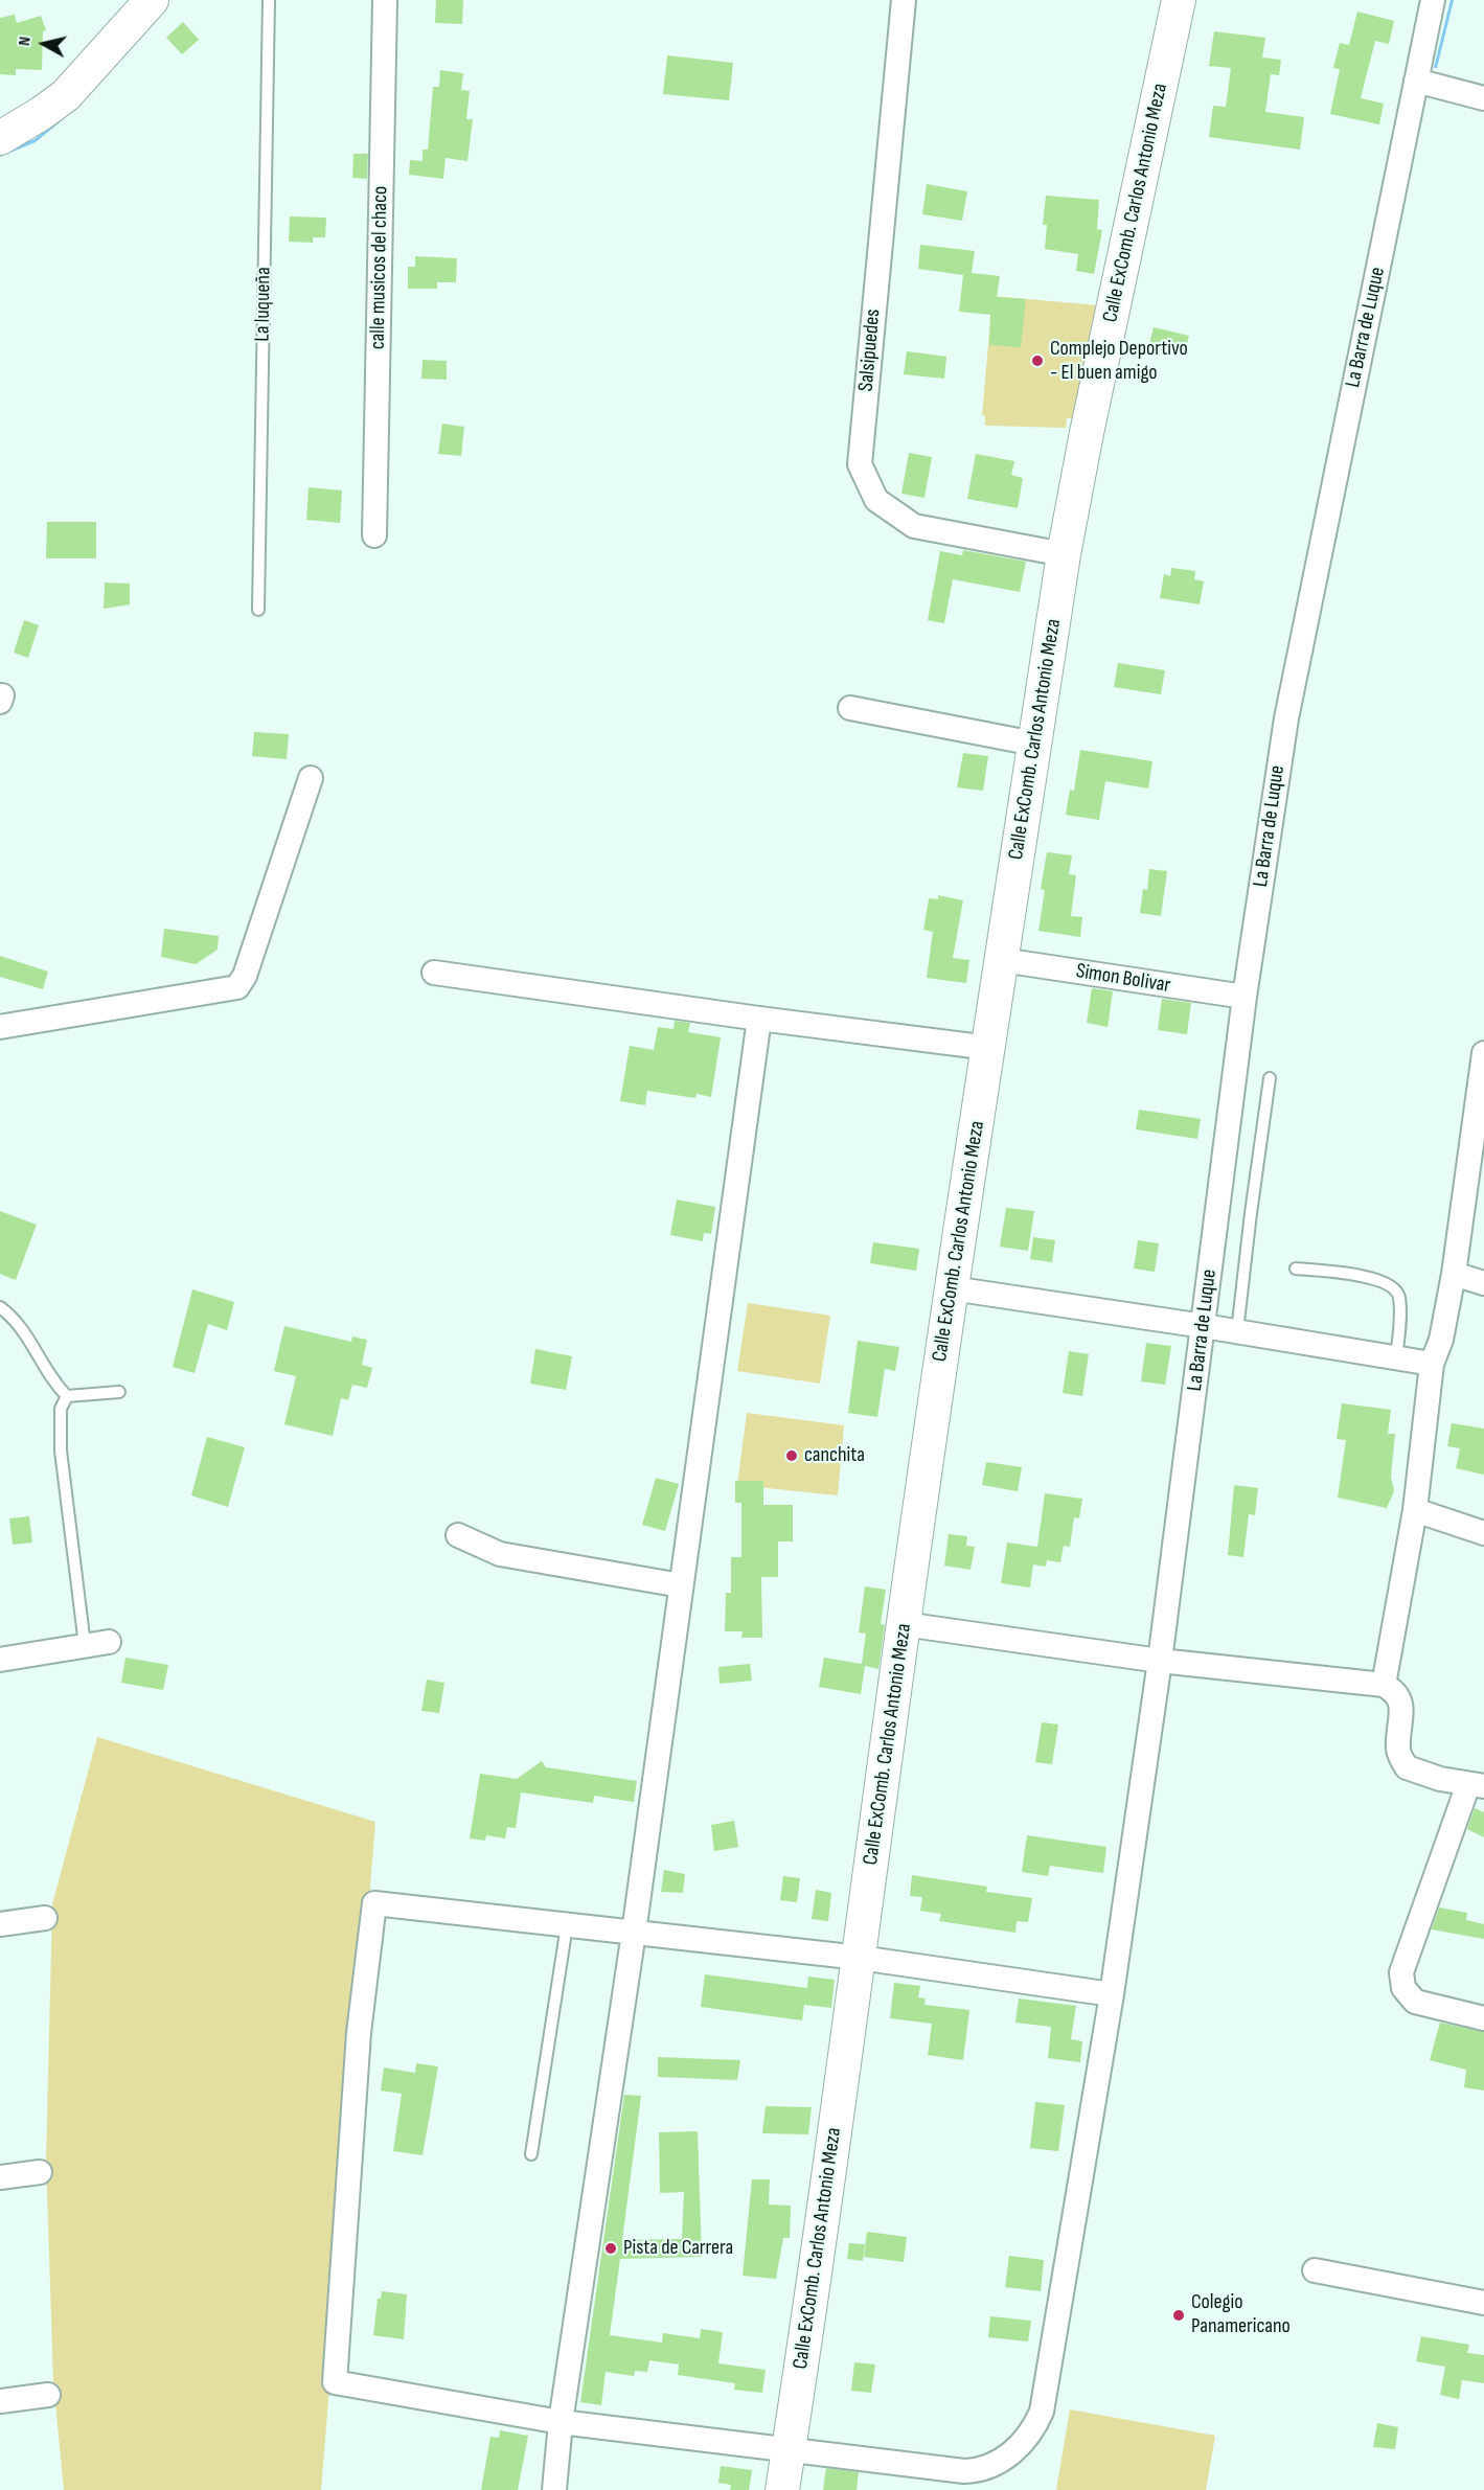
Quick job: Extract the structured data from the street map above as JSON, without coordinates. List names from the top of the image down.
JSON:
{
  "streets": {
    "street": [
      "Calle ExComb. Carlos Antonio Meza",
      "calle musicos del chaco",
      "La Barra de Luque",
      "Salsipuedes",
      "Simon Bolivar"
    ],
    "lane": ["La luqueña"]
  },
  "crossings": [
    ["Calle ExComb. Carlos Antonio Meza", "La Barra de Luque"],
    ["Calle ExComb. Carlos Antonio Meza", "Salsipuedes"],
    ["Calle ExComb. Carlos Antonio Meza", "Simon Bolivar"],
    ["La Barra de Luque", "Simon Bolivar"]
  ],
  "places": [
    "Complejo Deportivo - El buen amigo",
    "canchita",
    "Pista de Carrera",
    "Colegio Panamericano"
  ],
  "north": "left"
}
